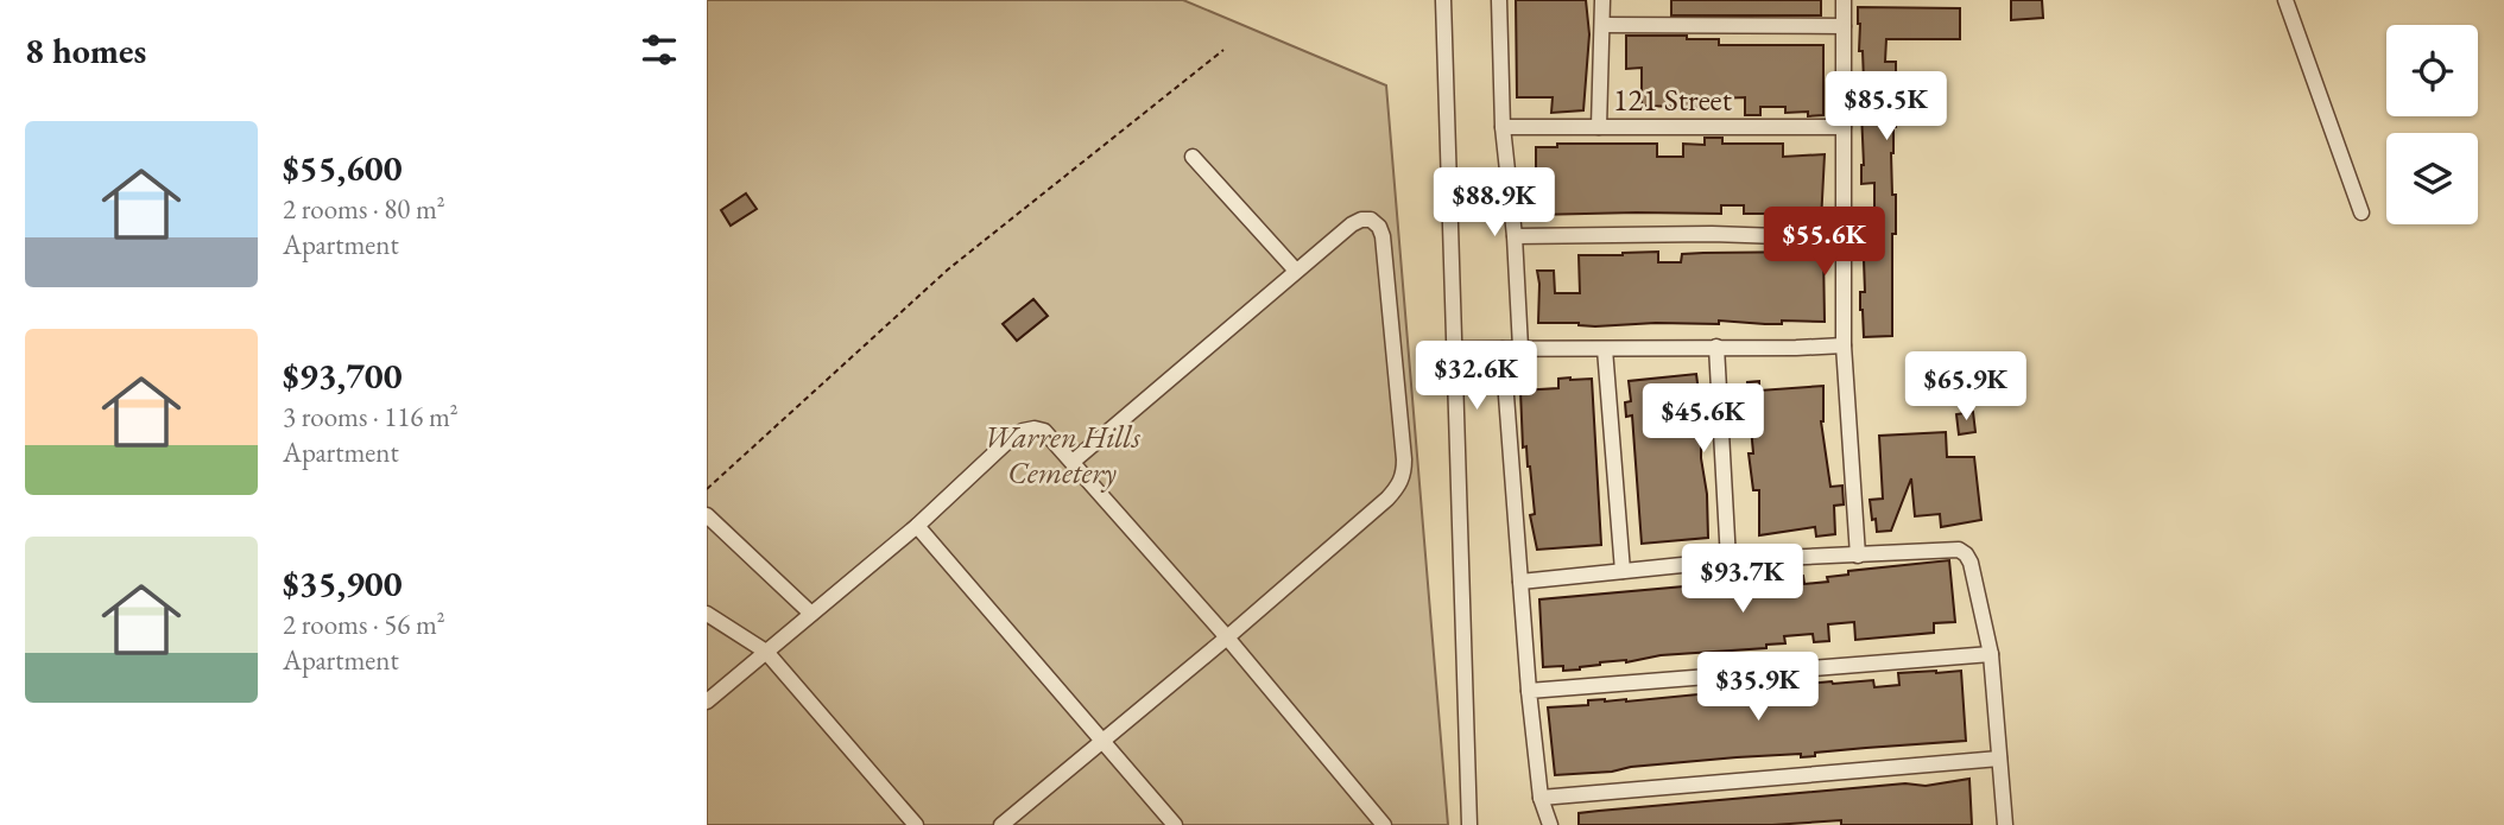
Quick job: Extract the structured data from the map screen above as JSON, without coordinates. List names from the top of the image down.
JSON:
{
  "streets": {
    "street": ["121 Street"]
  },
  "parks": ["Warren Hills Cemetery"],
  "page": {
    "heading": "8 homes",
    "price": [
      "$85.5K",
      "$88.9K",
      "$55.6K",
      "$32.6K",
      "$65.9K",
      "$45.6K",
      "$93.7K",
      "$35.9K"
    ],
    "list": [
      {
        "name": "$55,600",
        "note": "2 rooms · 80 m² · Apartment"
      },
      {
        "name": "$93,700",
        "note": "3 rooms · 116 m² · Apartment"
      },
      {
        "name": "$35,900",
        "note": "2 rooms · 56 m² · Apartment"
      }
    ]
  }
}
